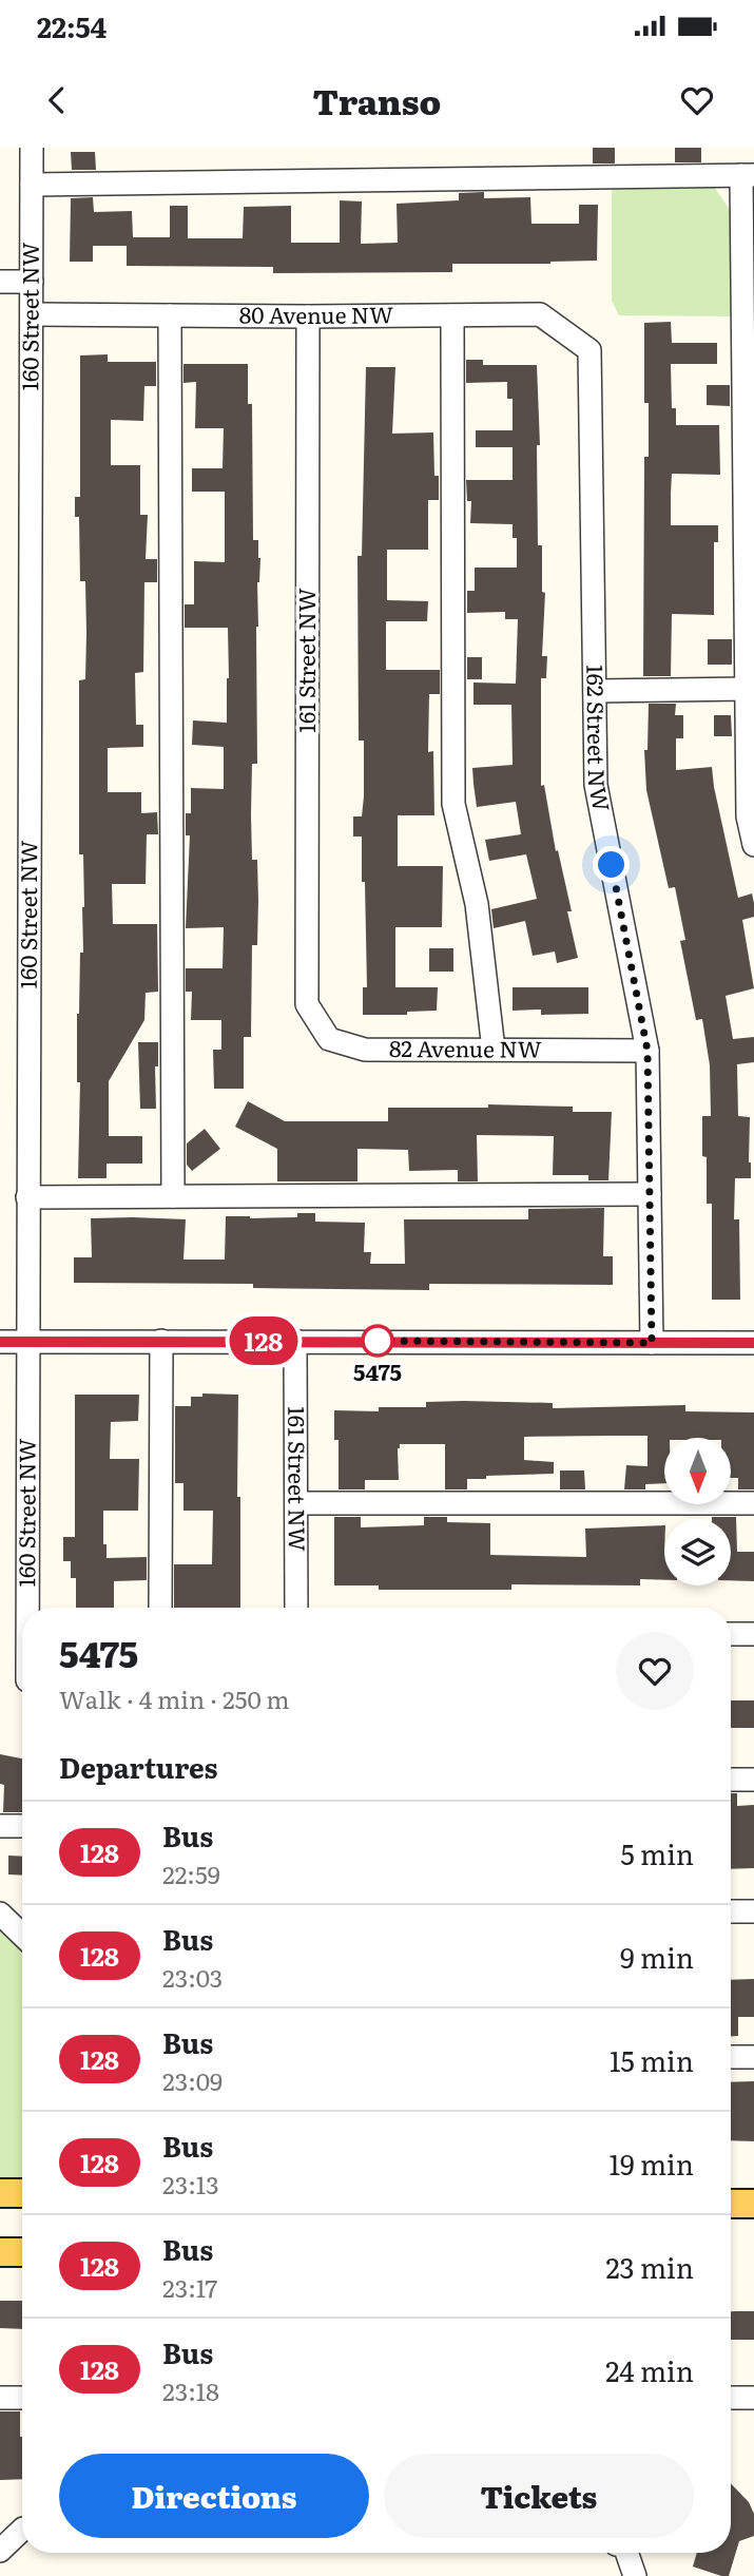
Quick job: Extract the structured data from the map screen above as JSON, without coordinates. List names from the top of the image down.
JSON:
{
  "streets": {
    "street": [
      "80 Avenue NW",
      "160 Street NW",
      "161 Street NW",
      "162 Street NW",
      "82 Avenue NW"
    ]
  },
  "crossings": [
    ["80 Avenue NW", "160 Street NW"],
    ["80 Avenue NW", "161 Street NW"],
    ["80 Avenue NW", "162 Street NW"],
    ["161 Street NW", "82 Avenue NW"],
    ["162 Street NW", "82 Avenue NW"]
  ],
  "places": ["5475"],
  "lines": ["bus line 128"],
  "north": "bottom",
  "page": {
    "status": "22:54",
    "header": "Transo",
    "on_map": "128",
    "heading": [
      ["5475", "Walk · 4 min · 250 m"],
      "Departures"
    ],
    "list": [
      {
        "mark": "128",
        "name": "Bus",
        "note": "22:59",
        "value": "5 min"
      },
      {
        "mark": "128",
        "name": "Bus",
        "note": "23:03",
        "value": "9 min"
      },
      {
        "mark": "128",
        "name": "Bus",
        "note": "23:09",
        "value": "15 min"
      },
      {
        "mark": "128",
        "name": "Bus",
        "note": "23:13",
        "value": "19 min"
      },
      {
        "mark": "128",
        "name": "Bus",
        "note": "23:17",
        "value": "23 min"
      },
      {
        "mark": "128",
        "name": "Bus",
        "note": "23:18",
        "value": "24 min"
      }
    ],
    "buttons": ["Directions", "Tickets"]
  }
}
